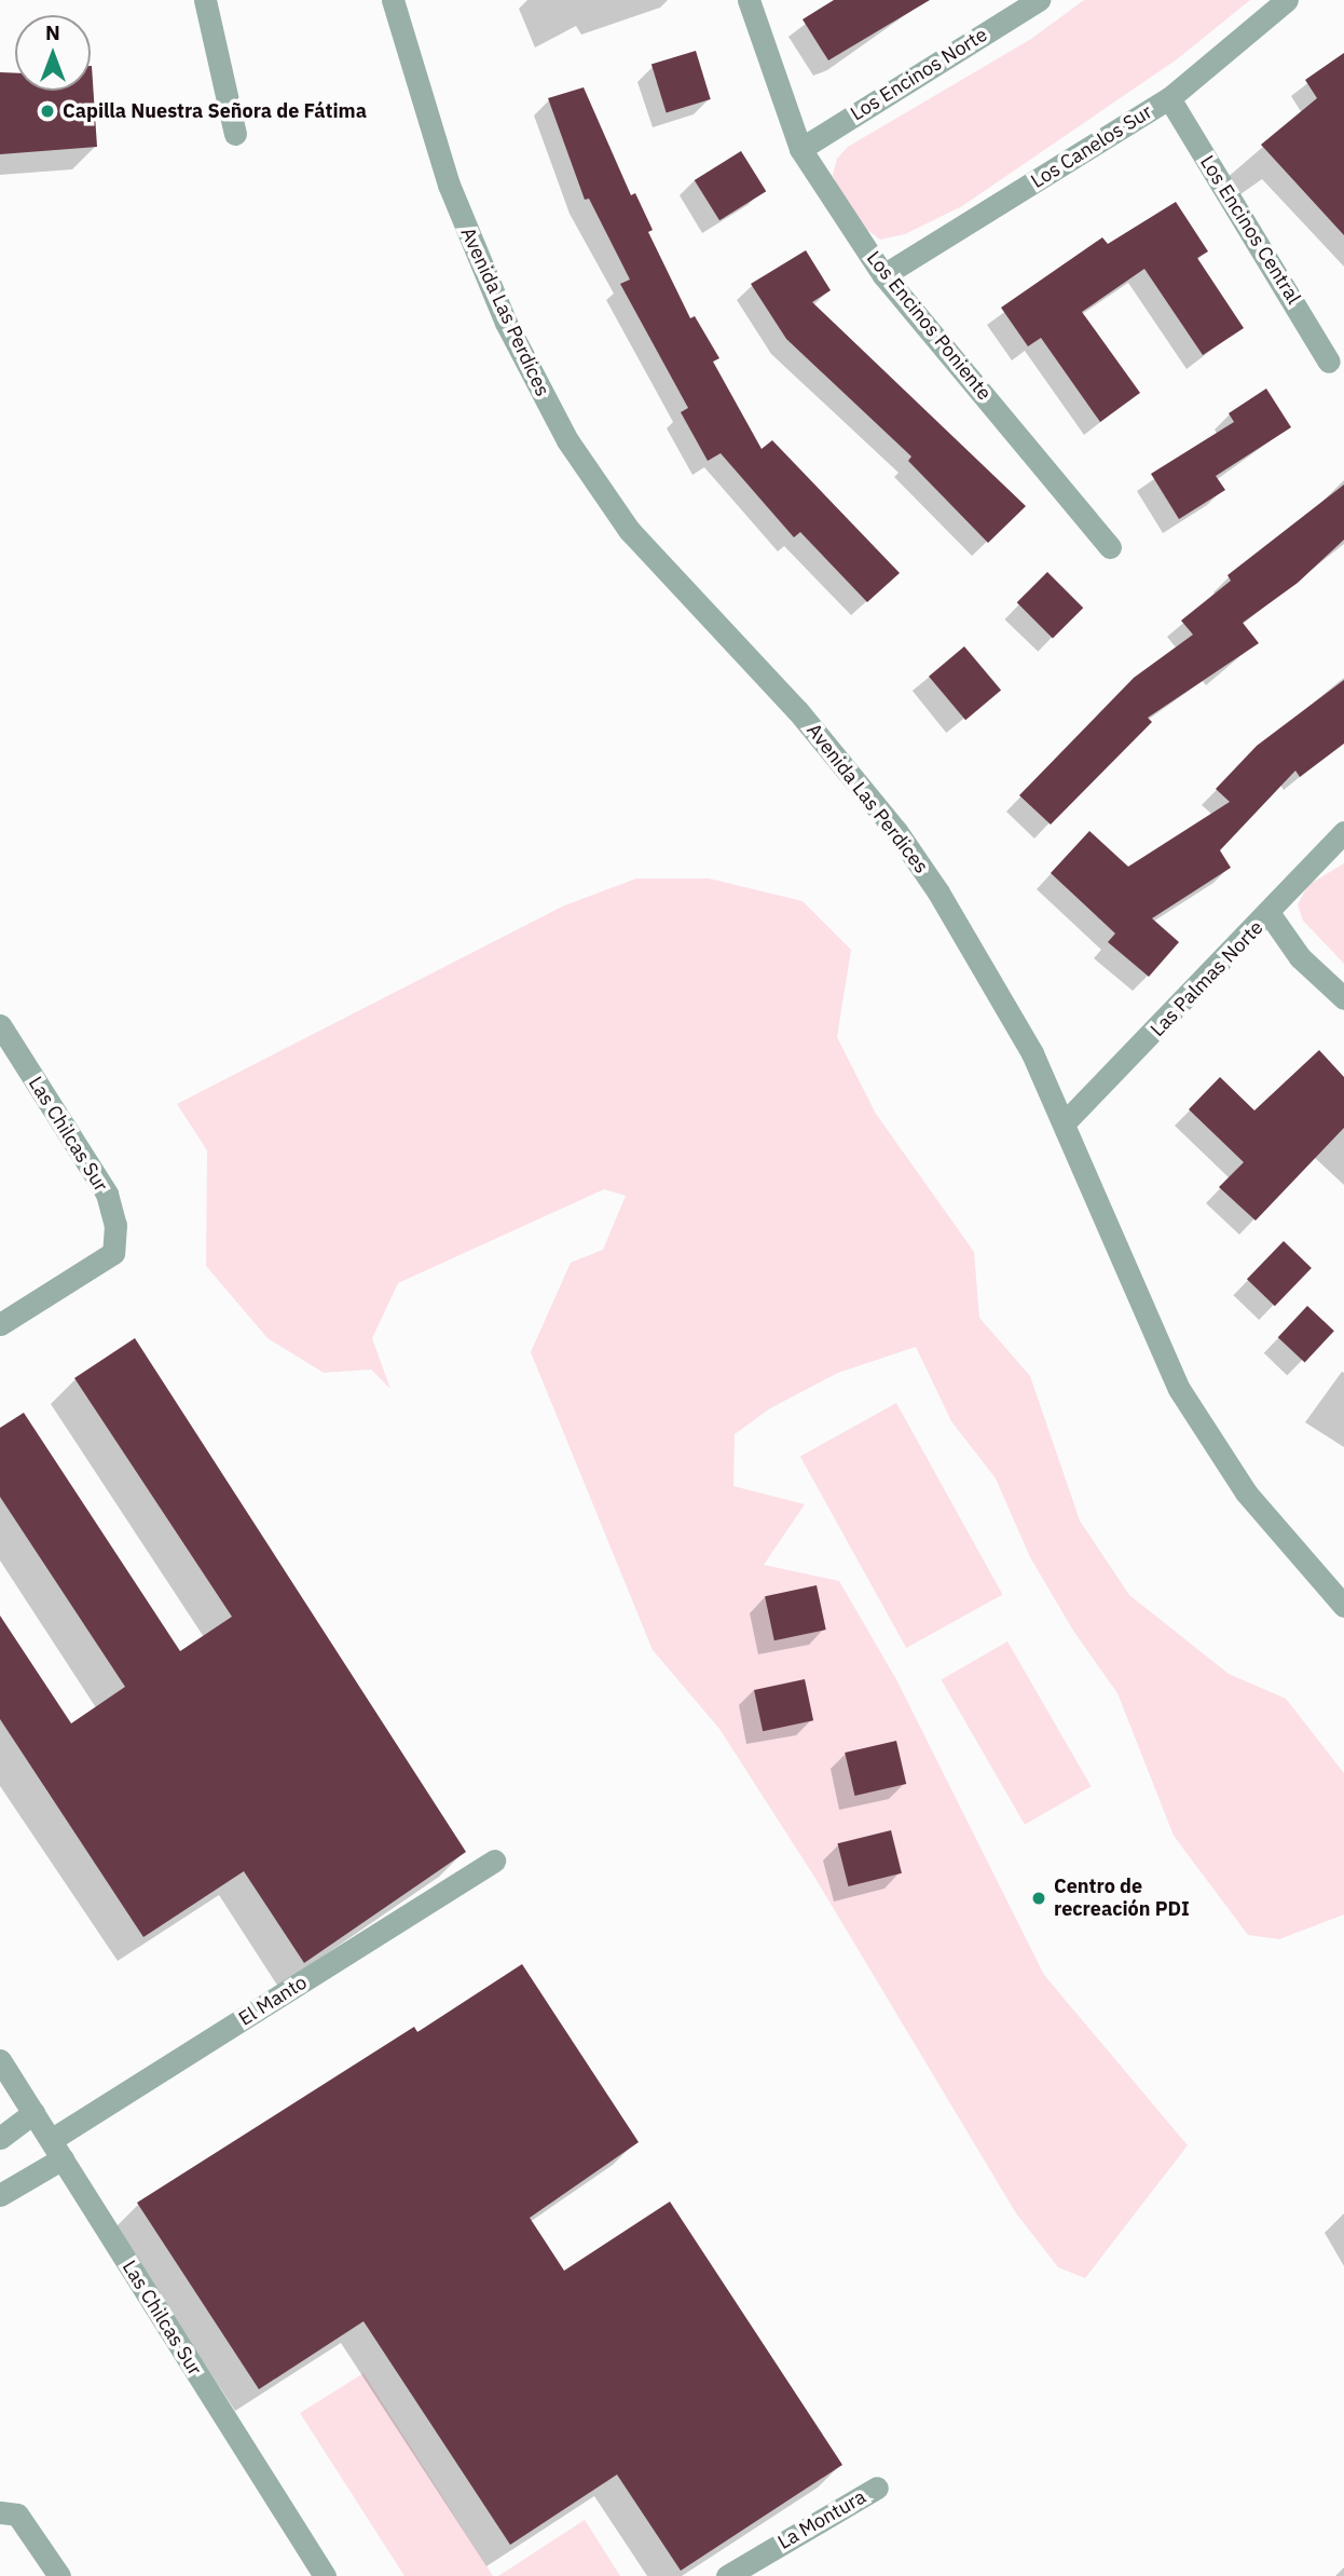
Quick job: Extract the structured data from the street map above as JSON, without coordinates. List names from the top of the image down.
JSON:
{
  "streets": {
    "street": [
      "Los Encinos Norte",
      "Los Canelos Sur",
      "Los Encinos Central",
      "Avenida Las Perdices",
      "Los Encinos Poniente",
      "Las Palmas Norte",
      "Las Chilcas Sur",
      "El Manto",
      "La Montura"
    ]
  },
  "crossings": [
    ["Los Encinos Norte", "Los Encinos Poniente"],
    ["Los Canelos Sur", "Los Encinos Central"],
    ["Los Canelos Sur", "Los Encinos Poniente"],
    ["Avenida Las Perdices", "Las Palmas Norte"],
    ["Las Chilcas Sur", "El Manto"]
  ],
  "places": ["Capilla Nuestra Señora de Fátima", "Centro de recreación PDI"],
  "north": "top"
}
